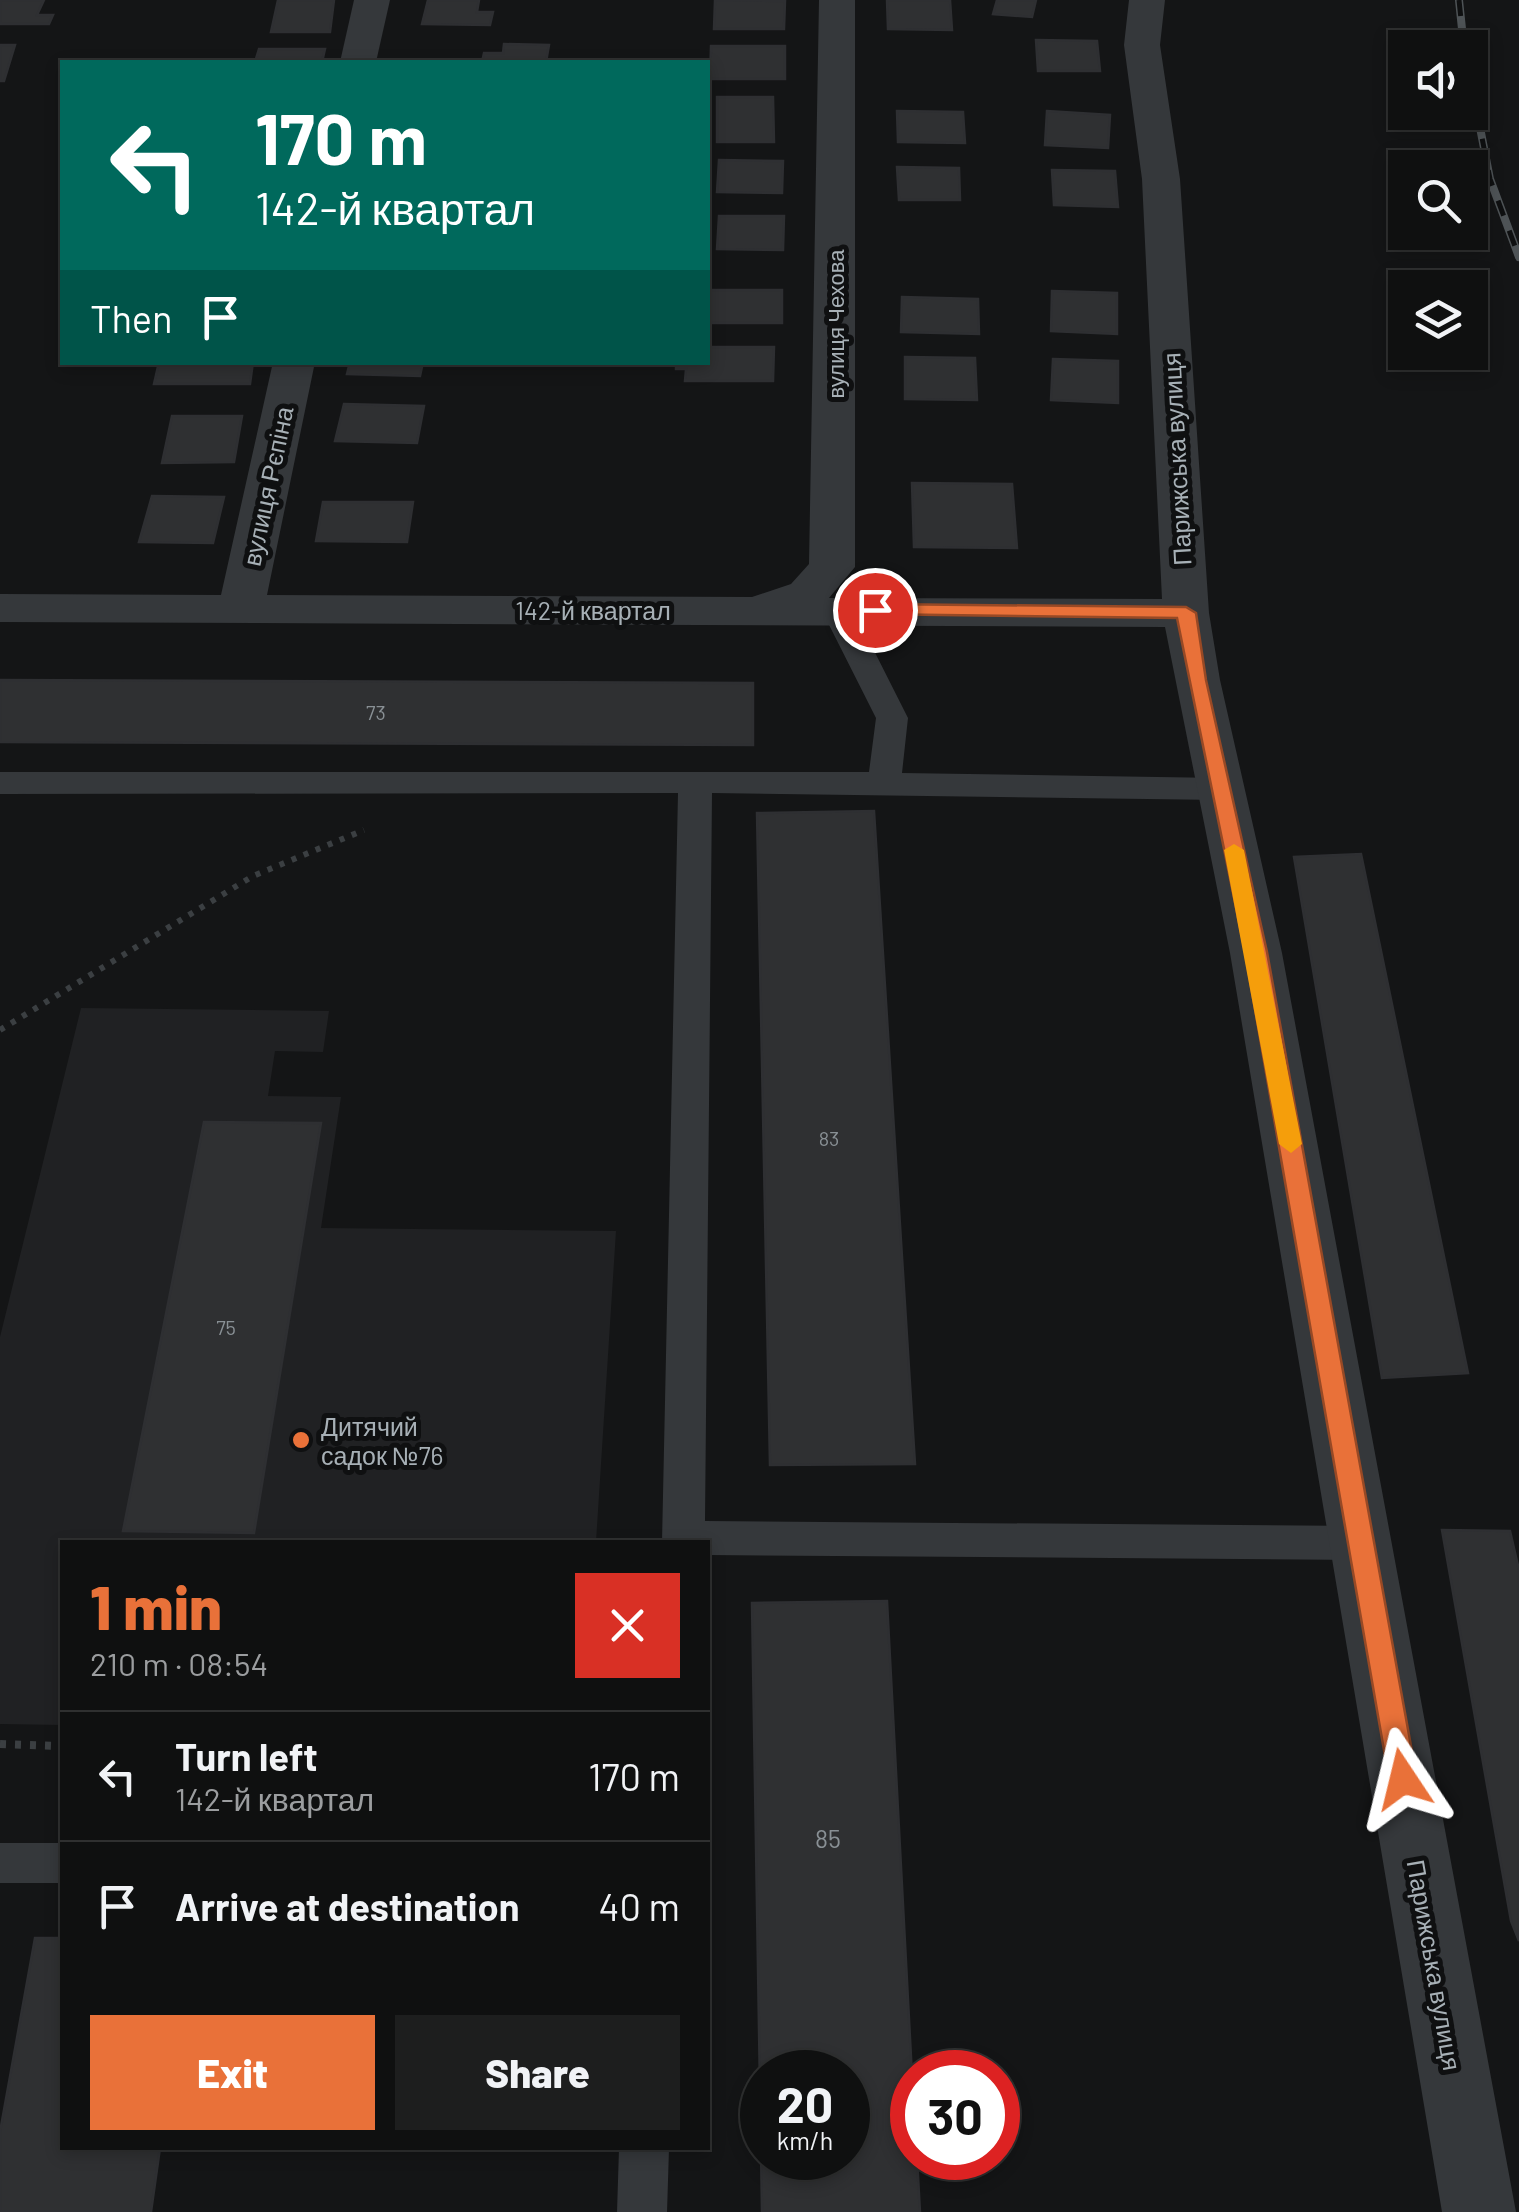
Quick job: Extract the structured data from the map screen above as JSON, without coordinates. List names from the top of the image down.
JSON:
{
  "streets": {
    "street": [
      "вулиця Чехова",
      "Парижська вулиця",
      "вулиця Рєпіна",
      "142-й квартал"
    ]
  },
  "crossings": [
    ["вулиця Чехова", "142-й квартал"],
    ["Парижська вулиця", "142-й квартал"],
    ["вулиця Рєпіна", "142-й квартал"]
  ],
  "places": ["Дитячий садок №76"],
  "house_numbers": [
    "73",
    "83",
    "75",
    "85"
  ],
  "page": {
    "turn": ["170 m", "142-й квартал"],
    "then": "Then",
    "heading": ["1 min", "210 m · 08:54"],
    "list": [
      {
        "name": "Turn left",
        "note": "142-й квартал",
        "value": "170 m"
      },
      {
        "name": "Arrive at destination",
        "value": "40 m"
      }
    ],
    "buttons": ["Exit", "Share"],
    "speed": "20 km/h",
    "limit": "30"
  }
}
